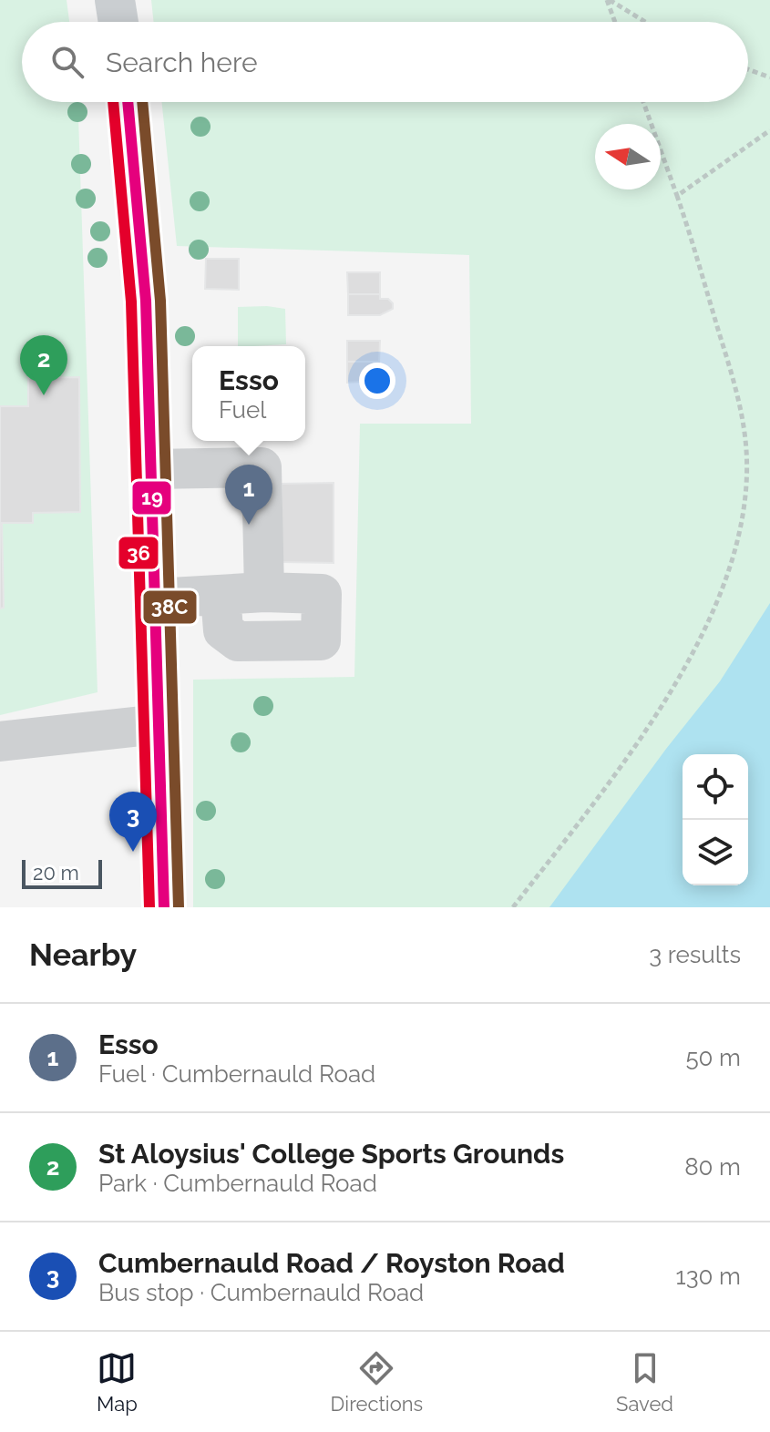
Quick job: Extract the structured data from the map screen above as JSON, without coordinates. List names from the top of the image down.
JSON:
{
  "lines": ["transit line 19", "transit line 36", "transit line 38C"],
  "scale_bar": "20 m",
  "north": "left",
  "page": {
    "search": "Search here",
    "pins": ["2", "1", "3"],
    "popup": ["Esso", "Fuel"],
    "scale": "20 m",
    "heading": ["Nearby", "3 results"],
    "list": [
      {
        "mark": "1",
        "name": "Esso",
        "note": "Fuel · Cumbernauld Road",
        "value": "50 m"
      },
      {
        "mark": "2",
        "name": "St Aloysius' College Sports Grounds",
        "note": "Park · Cumbernauld Road",
        "value": "80 m"
      },
      {
        "mark": "3",
        "name": "Cumbernauld Road / Royston Road",
        "note": "Bus stop · Cumbernauld Road",
        "value": "130 m"
      }
    ],
    "nav": ["Map", "Directions", "Saved"]
  }
}
